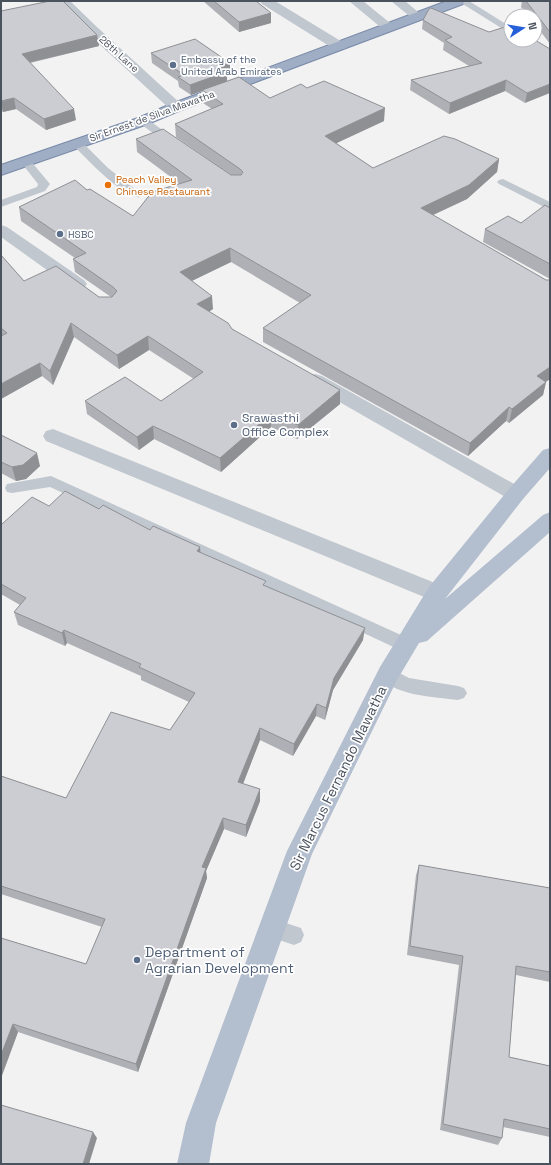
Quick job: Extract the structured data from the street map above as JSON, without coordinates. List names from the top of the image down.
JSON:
{
  "streets": {
    "highway": ["Sir Ernest de Silva Mawatha"],
    "main road": ["Sir Marcus Fernando Mawatha"],
    "street": ["28th Lane"]
  },
  "crossings": [
    ["28th Lane", "Sir Ernest de Silva Mawatha"]
  ],
  "places": [
    "Embassy of the United Arab Emirates",
    "Peach Valley Chinese Restaurant",
    "HSBC",
    "Srawasthi Office Complex",
    "Department of Agrarian Development"
  ],
  "north": "right"
}
